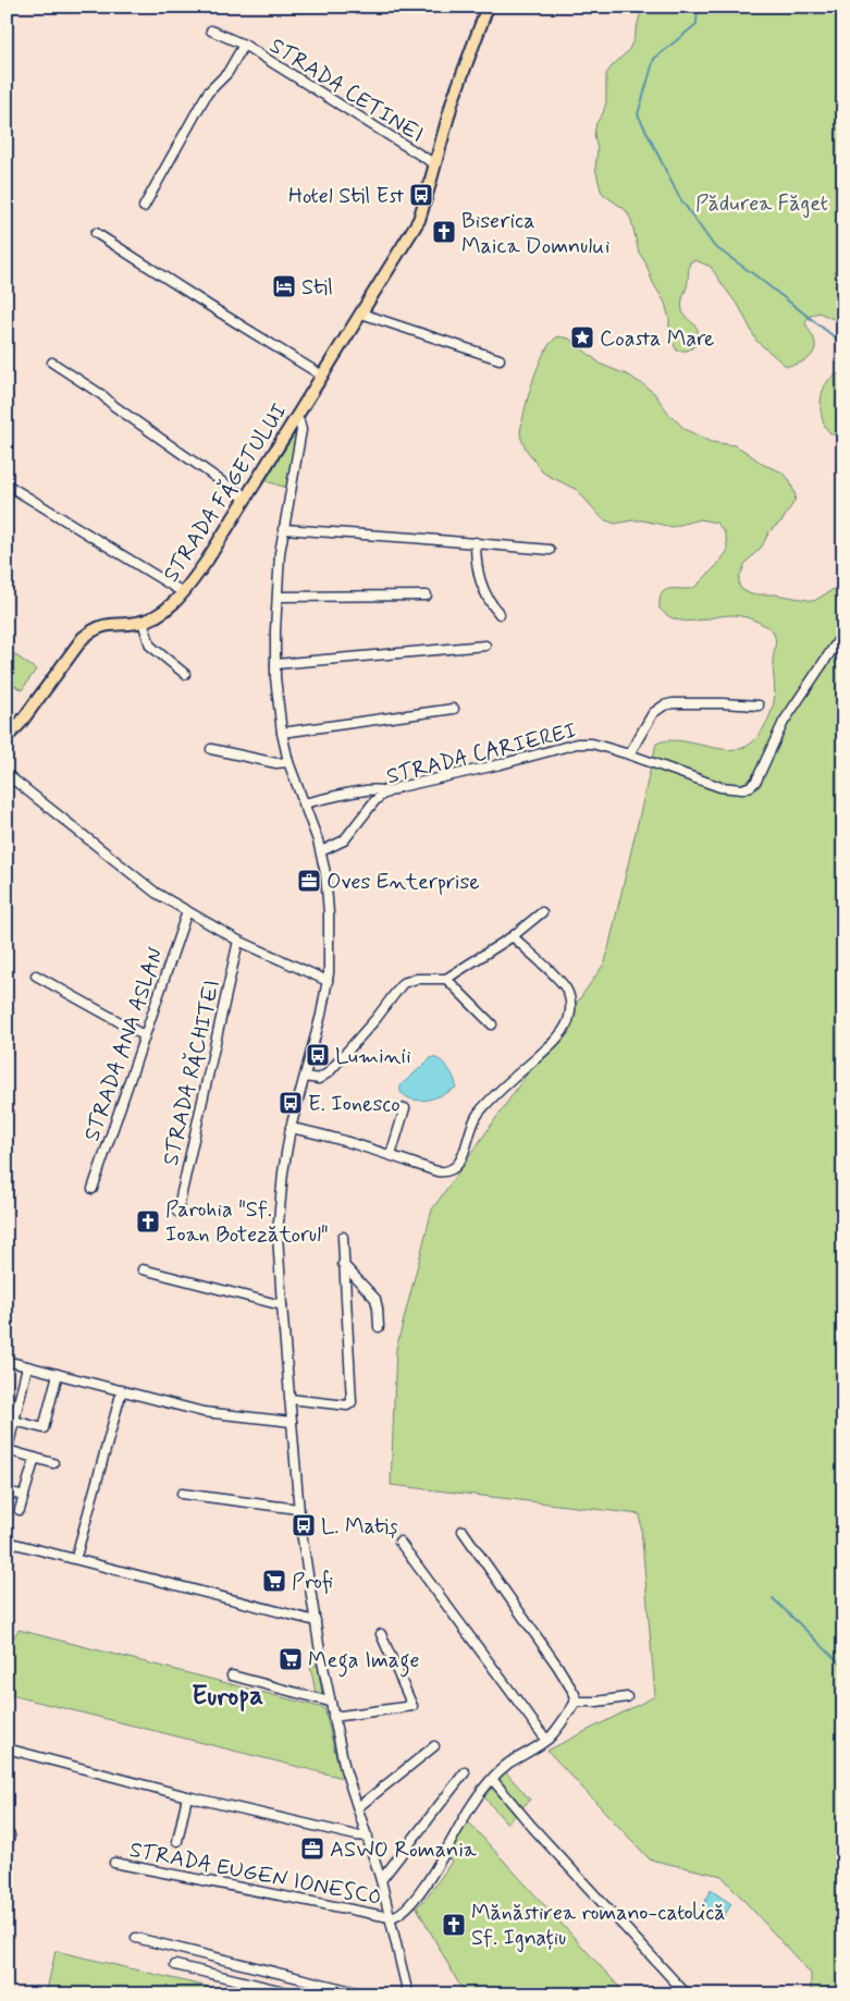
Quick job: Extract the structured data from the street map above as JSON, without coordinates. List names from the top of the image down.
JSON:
{
  "streets": {
    "main road": ["STRADA FĂGETULUI"],
    "street": [
      "STRADA CETINEI",
      "STRADA CARIEREI",
      "STRADA ANA ASLAN",
      "STRADA RĂCHITEI",
      "STRADA EUGEN IONESCO"
    ]
  },
  "crossings": [
    ["STRADA CETINEI", "STRADA FĂGETULUI"],
    ["STRADA FĂGETULUI", "STRADA EUGEN IONESCO"],
    ["STRADA CARIEREI", "STRADA EUGEN IONESCO"]
  ],
  "districts": ["Europa"],
  "parks": ["Pădurea Făget"],
  "places": {
    "bus stop": [
      "Hotel Stil Est",
      "Luminii",
      "E. Ionesco",
      "L. Matiș"
    ],
    "church": ["Biserica Maica Domnului", "Parohia \"Sf. Ioan Botezătorul\"", "Mănăstirea romano-catolică Sf. Ignațiu"],
    "hotel": ["Stil"],
    "place": ["Coasta Mare"],
    "office": ["Oves Enterprise", "ASWO Romania"],
    "supermarket": ["Profi", "Mega Image"]
  }
}
